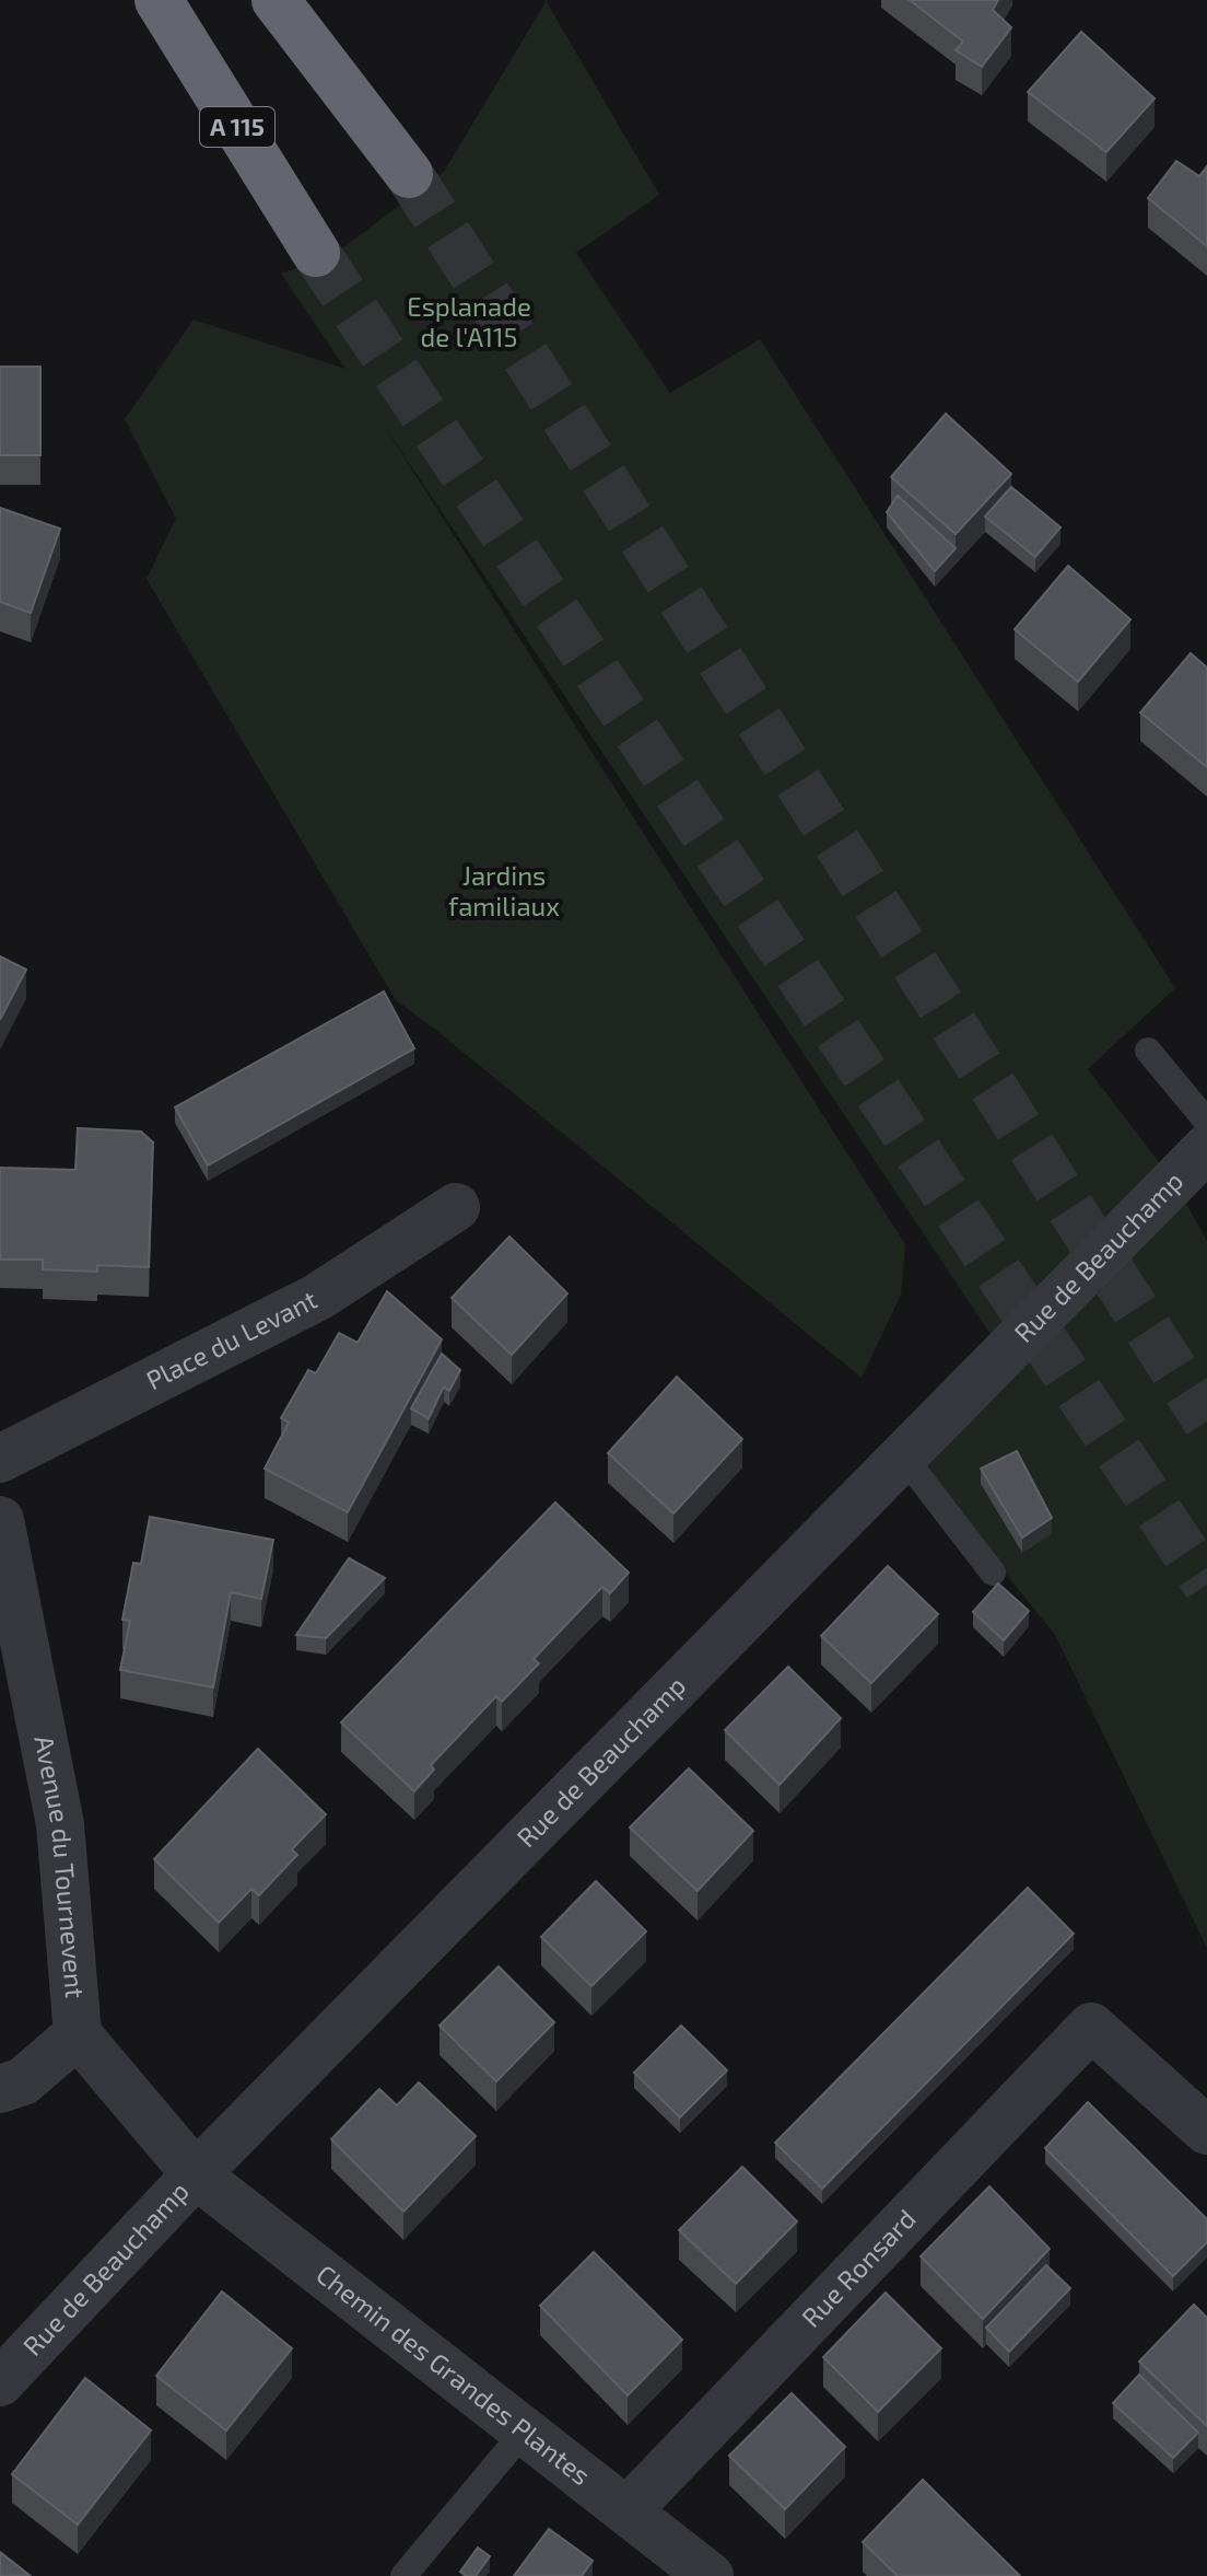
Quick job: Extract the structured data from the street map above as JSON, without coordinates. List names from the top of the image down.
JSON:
{
  "streets": {
    "highway": ["A 115"],
    "street": [
      "Rue de Beauchamp",
      "Place du Levant",
      "Avenue du Tournevent",
      "Rue Ronsard",
      "Chemin des Grandes Plantes"
    ]
  },
  "crossings": [
    ["Rue de Beauchamp", "Avenue du Tournevent"],
    ["Rue de Beauchamp", "Chemin des Grandes Plantes"],
    ["Avenue du Tournevent", "Chemin des Grandes Plantes"],
    ["Rue Ronsard", "Chemin des Grandes Plantes"]
  ],
  "parks": ["Esplanade de l'A115", "Jardins familiaux"]
}
